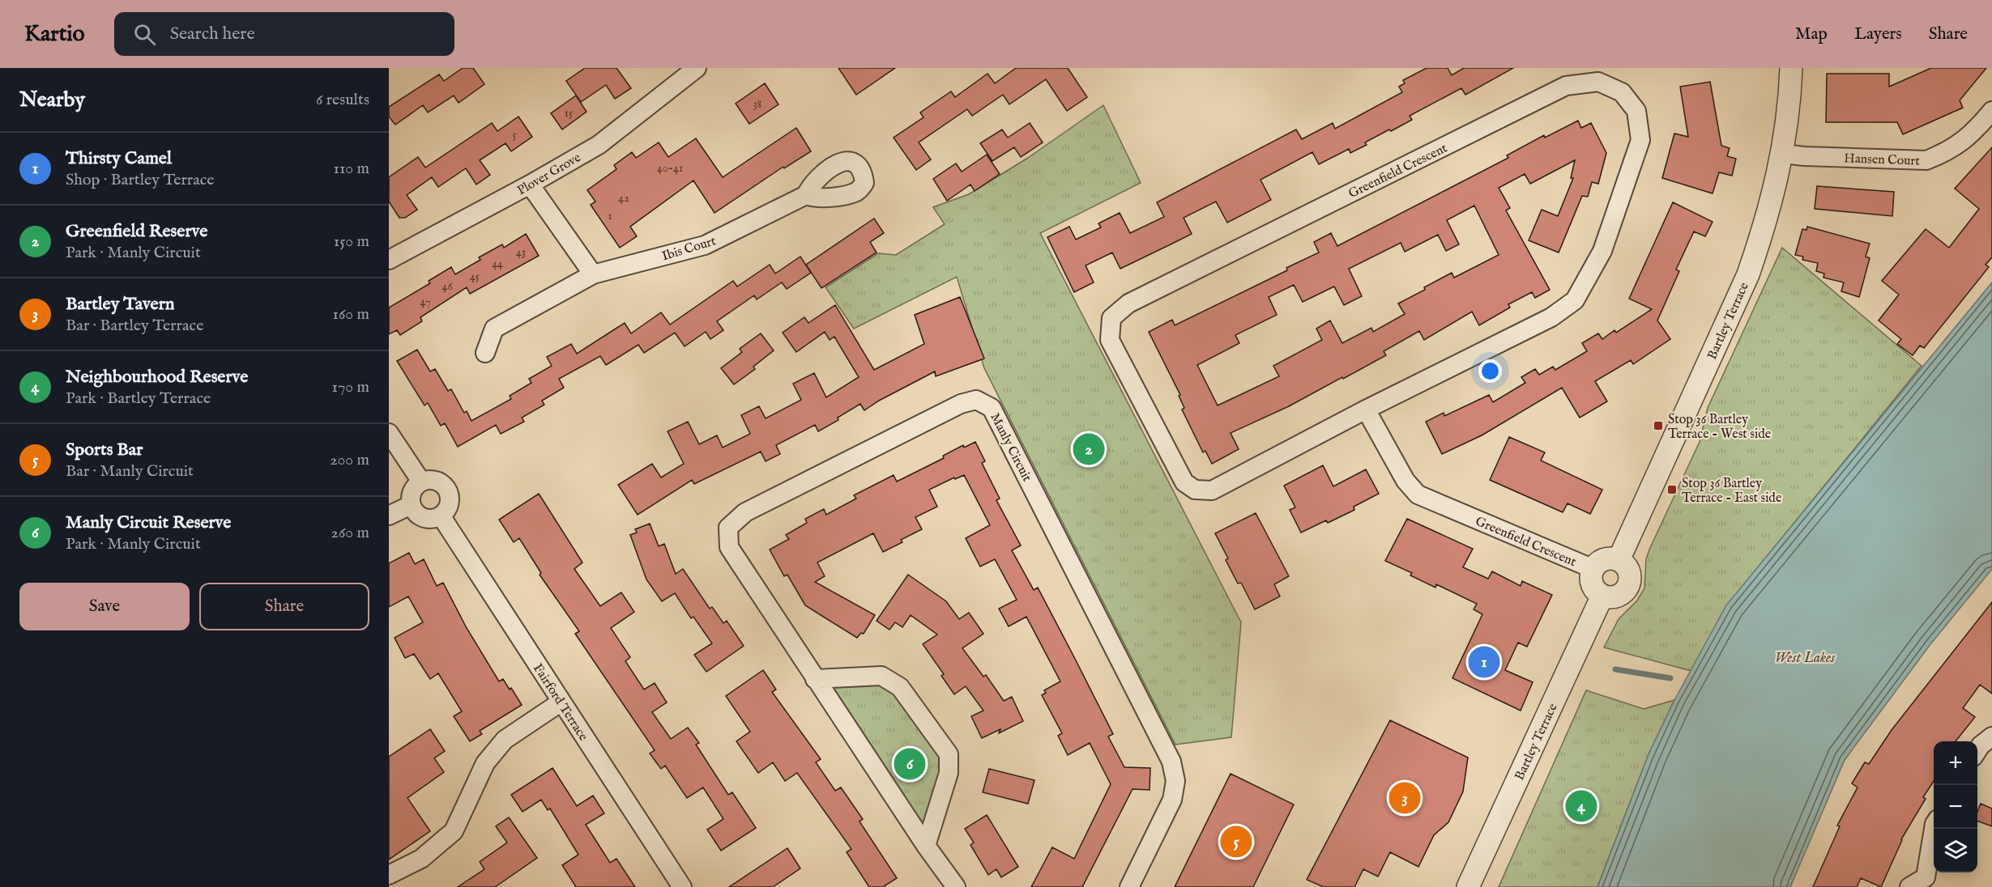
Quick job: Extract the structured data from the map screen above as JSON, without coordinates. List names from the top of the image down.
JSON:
{
  "streets": {
    "street": [
      "Hansen Court",
      "Greenfield Crescent",
      "Plover Grove",
      "Ibis Court",
      "Bartley Terrace",
      "Manly Circuit",
      "Fairford Terrace"
    ]
  },
  "crossings": [
    ["Hansen Court", "Bartley Terrace"],
    ["Greenfield Crescent", "Bartley Terrace"]
  ],
  "water": ["West Lakes"],
  "places": {
    "transit": ["Stop 36 Bartley Terrace - West side", "Stop 36 Bartley Terrace - East side"]
  },
  "house_numbers": [
    "38",
    "15",
    "5",
    "40-41",
    "42",
    "1",
    "43",
    "44",
    "45",
    "46",
    "47"
  ],
  "page": {
    "header": "Kartio",
    "search": "Search here",
    "nav": ["Map", "Layers", "Share"],
    "heading": ["Nearby", "6 results"],
    "list": [
      {
        "mark": "1",
        "name": "Thirsty Camel",
        "note": "Shop · Bartley Terrace",
        "value": "110 m"
      },
      {
        "mark": "2",
        "name": "Greenfield Reserve",
        "note": "Park · Manly Circuit",
        "value": "150 m"
      },
      {
        "mark": "3",
        "name": "Bartley Tavern",
        "note": "Bar · Bartley Terrace",
        "value": "160 m"
      },
      {
        "mark": "4",
        "name": "Neighbourhood Reserve",
        "note": "Park · Bartley Terrace",
        "value": "170 m"
      },
      {
        "mark": "5",
        "name": "Sports Bar",
        "note": "Bar · Manly Circuit",
        "value": "200 m"
      },
      {
        "mark": "6",
        "name": "Manly Circuit Reserve",
        "note": "Park · Manly Circuit",
        "value": "260 m"
      }
    ],
    "pins": [
      "2",
      "1",
      "6",
      "3",
      "4",
      "5"
    ],
    "buttons": ["Save", "Share"],
    "map_buttons": ["+", "−"]
  }
}
